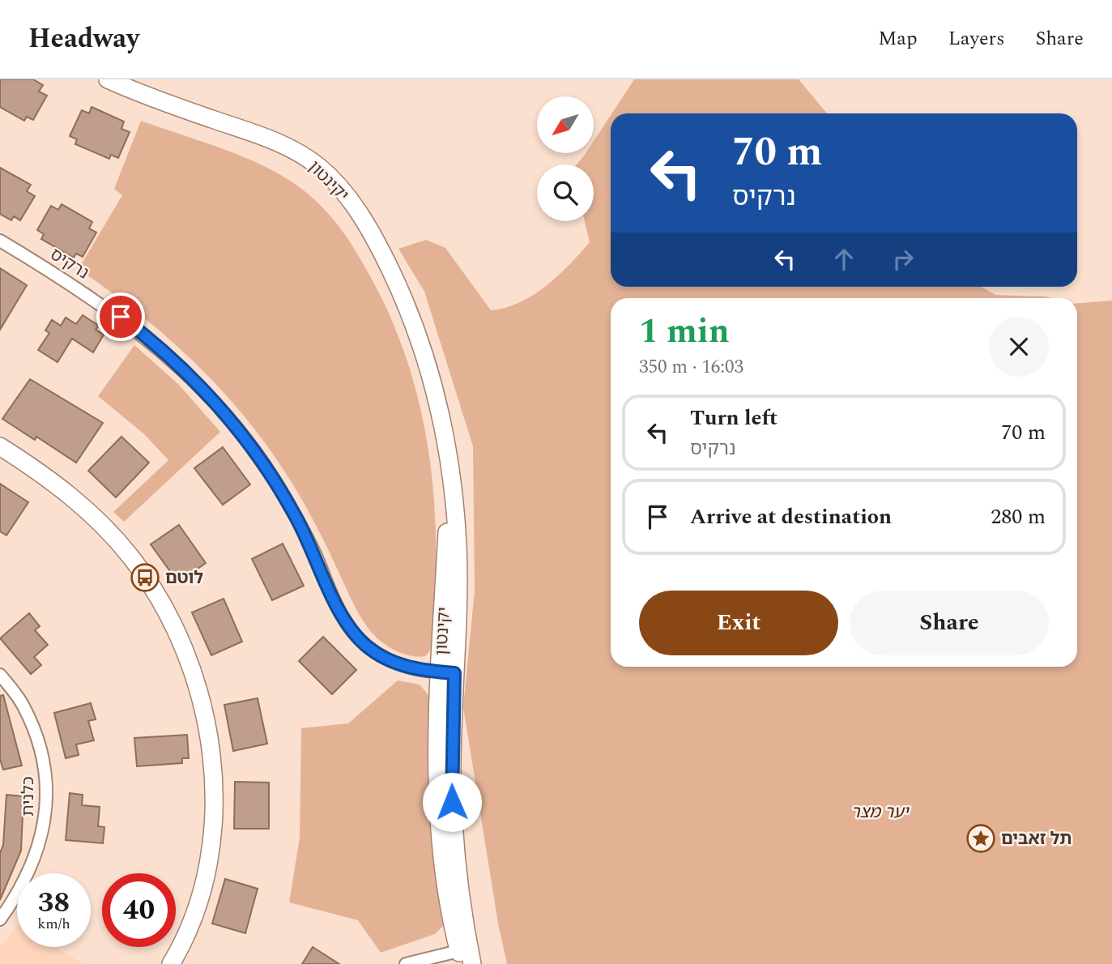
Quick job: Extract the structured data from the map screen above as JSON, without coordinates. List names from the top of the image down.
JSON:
{
  "streets": {
    "street": ["יקינטון", "נרקיס", "כלנית"]
  },
  "crossings": [
    ["יקינטון", "נרקיס"]
  ],
  "parks": ["יער מצר"],
  "places": {
    "bus stop": ["לוטם"],
    "place": ["תל זאבים"]
  },
  "north": "bottom left",
  "page": {
    "header": "Headway",
    "nav": ["Map", "Layers", "Share"],
    "turn": ["70 m", "נרקיס"],
    "heading": ["1 min", "350 m · 16:03"],
    "list": [
      {
        "name": "Turn left",
        "note": "נרקיס",
        "value": "70 m"
      },
      {
        "name": "Arrive at destination",
        "value": "280 m"
      }
    ],
    "buttons": ["Exit", "Share"],
    "speed": "38 km/h",
    "limit": "40"
  }
}
